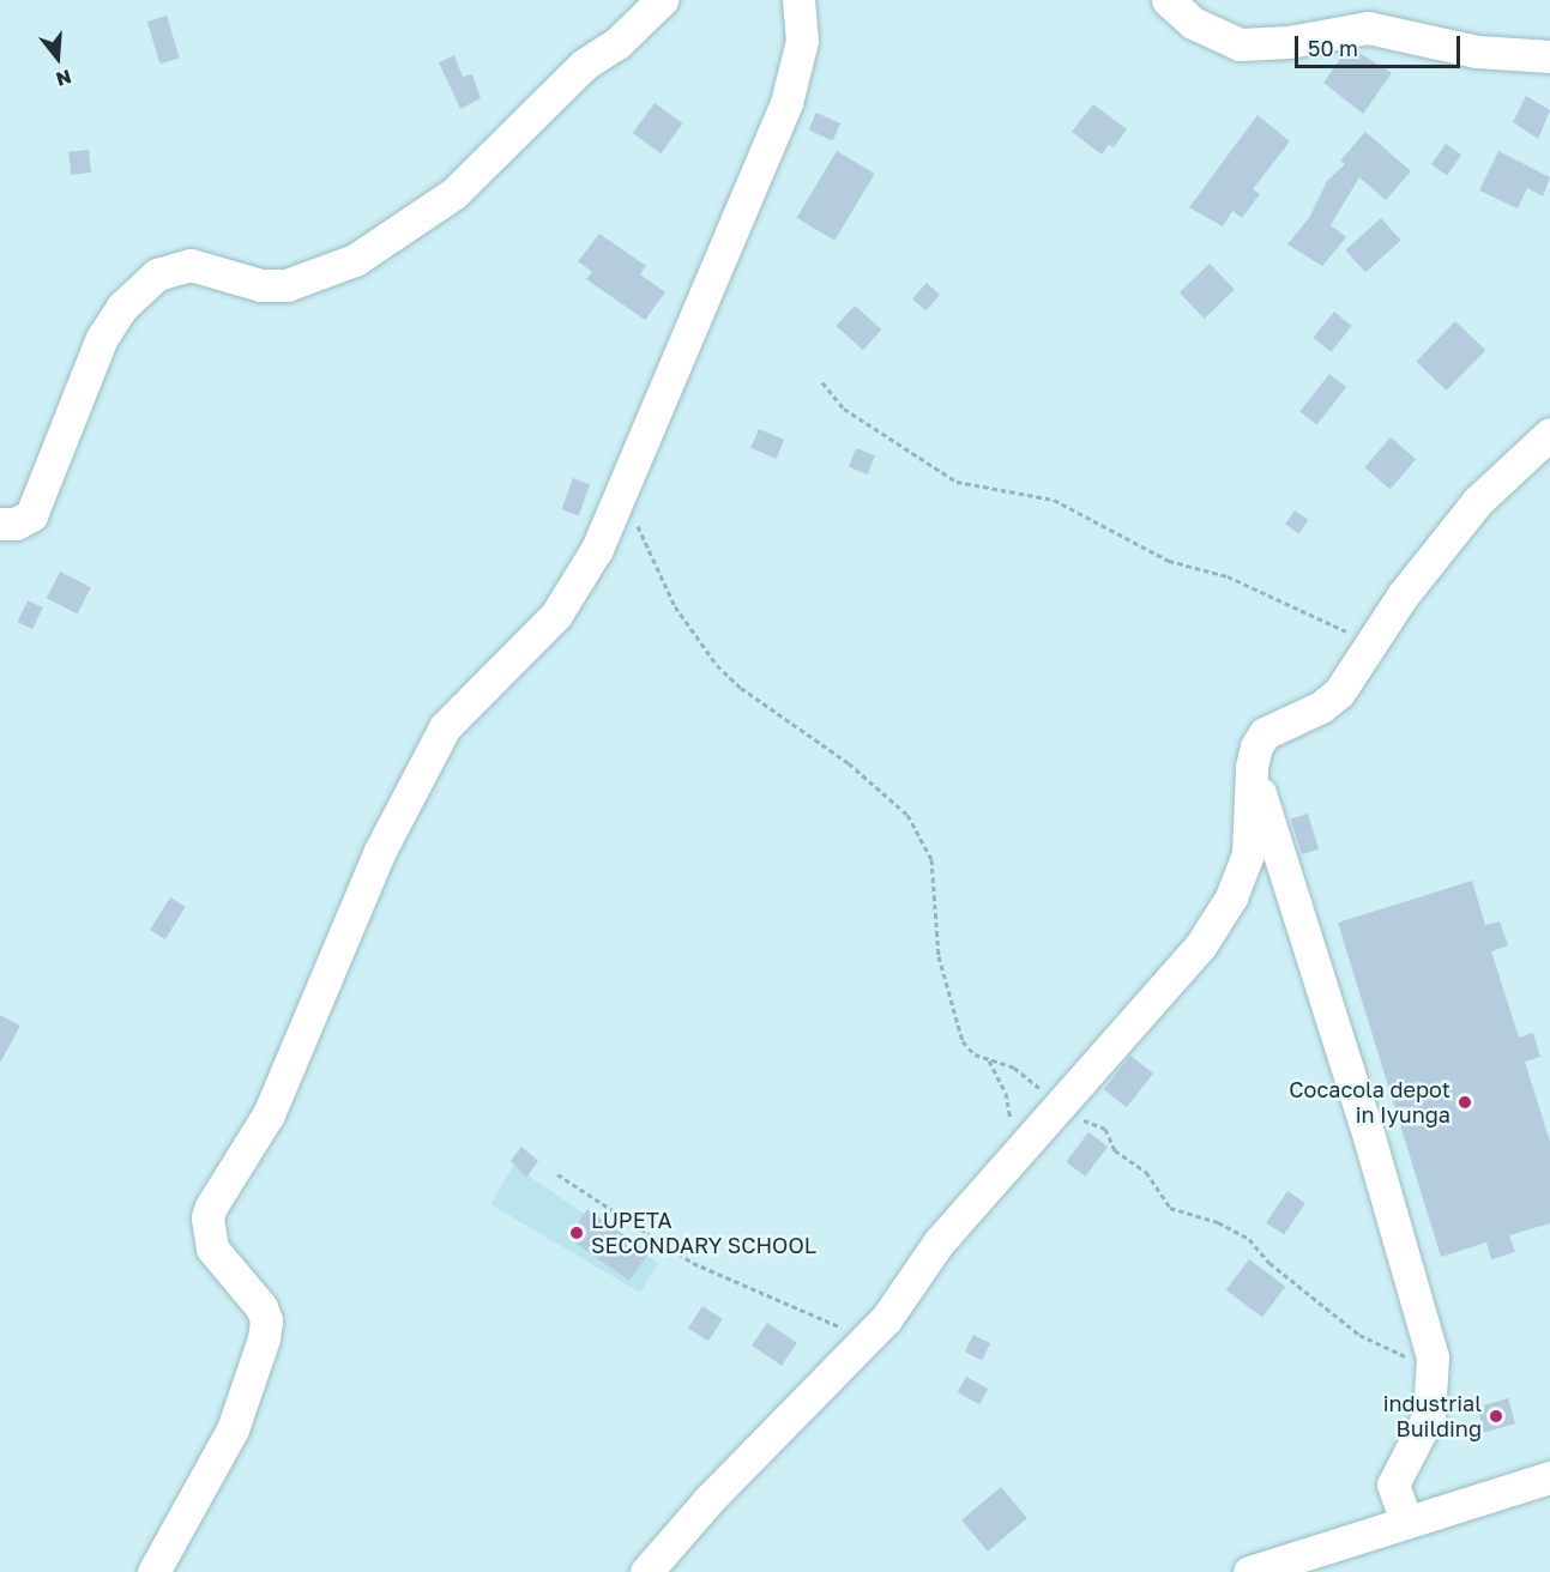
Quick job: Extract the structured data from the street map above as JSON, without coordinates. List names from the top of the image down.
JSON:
{
  "places": ["Cocacola depot in Iyunga", "LUPETA SECONDARY SCHOOL", "industrial Building"],
  "scale_bar": "50 m",
  "north": "bottom"
}
